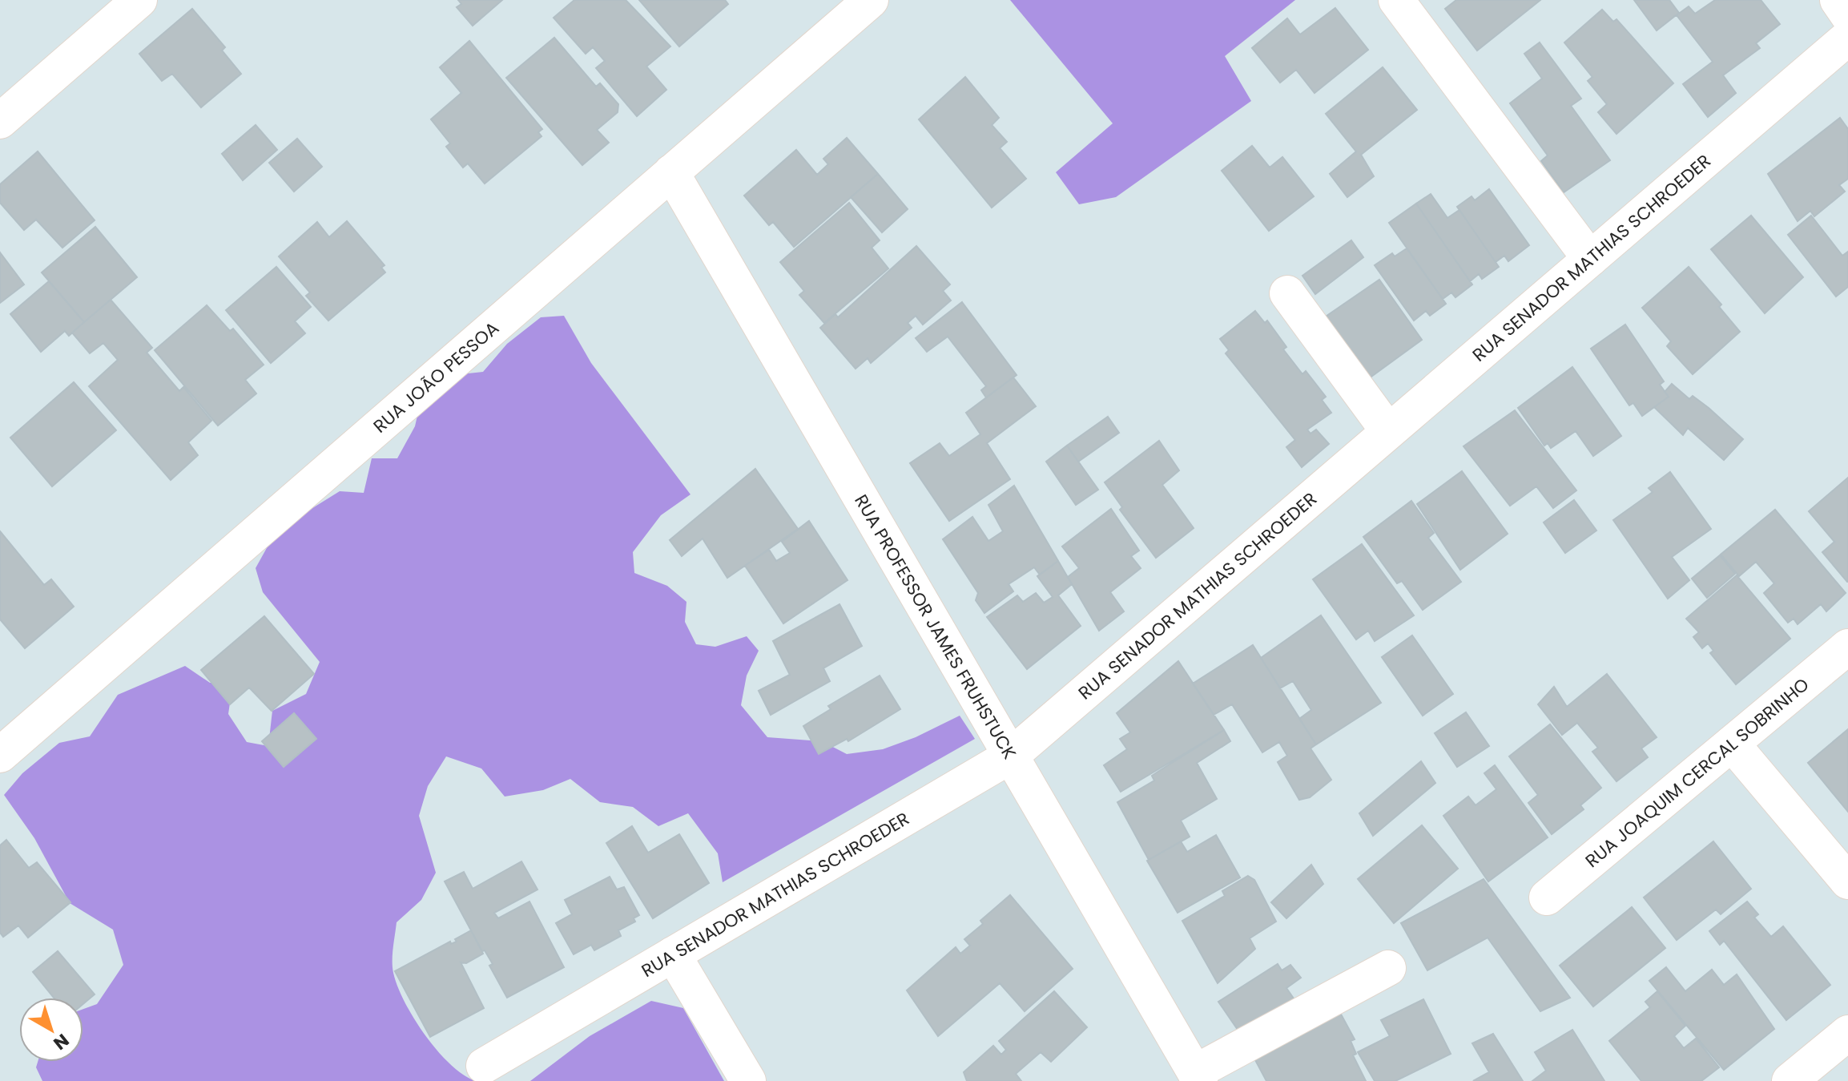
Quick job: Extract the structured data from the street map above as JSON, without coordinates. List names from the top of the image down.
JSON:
{
  "streets": {
    "street": [
      "RUA SENADOR MATHIAS SCHROEDER",
      "RUA JOÃO PESSOA",
      "RUA PROFESSOR JAMES FRUHSTUCK",
      "RUA JOAQUIM CERCAL SOBRINHO"
    ]
  },
  "crossings": [
    ["RUA SENADOR MATHIAS SCHROEDER", "RUA PROFESSOR JAMES FRUHSTUCK"],
    ["RUA JOÃO PESSOA", "RUA PROFESSOR JAMES FRUHSTUCK"]
  ],
  "north": "bottom right"
}
